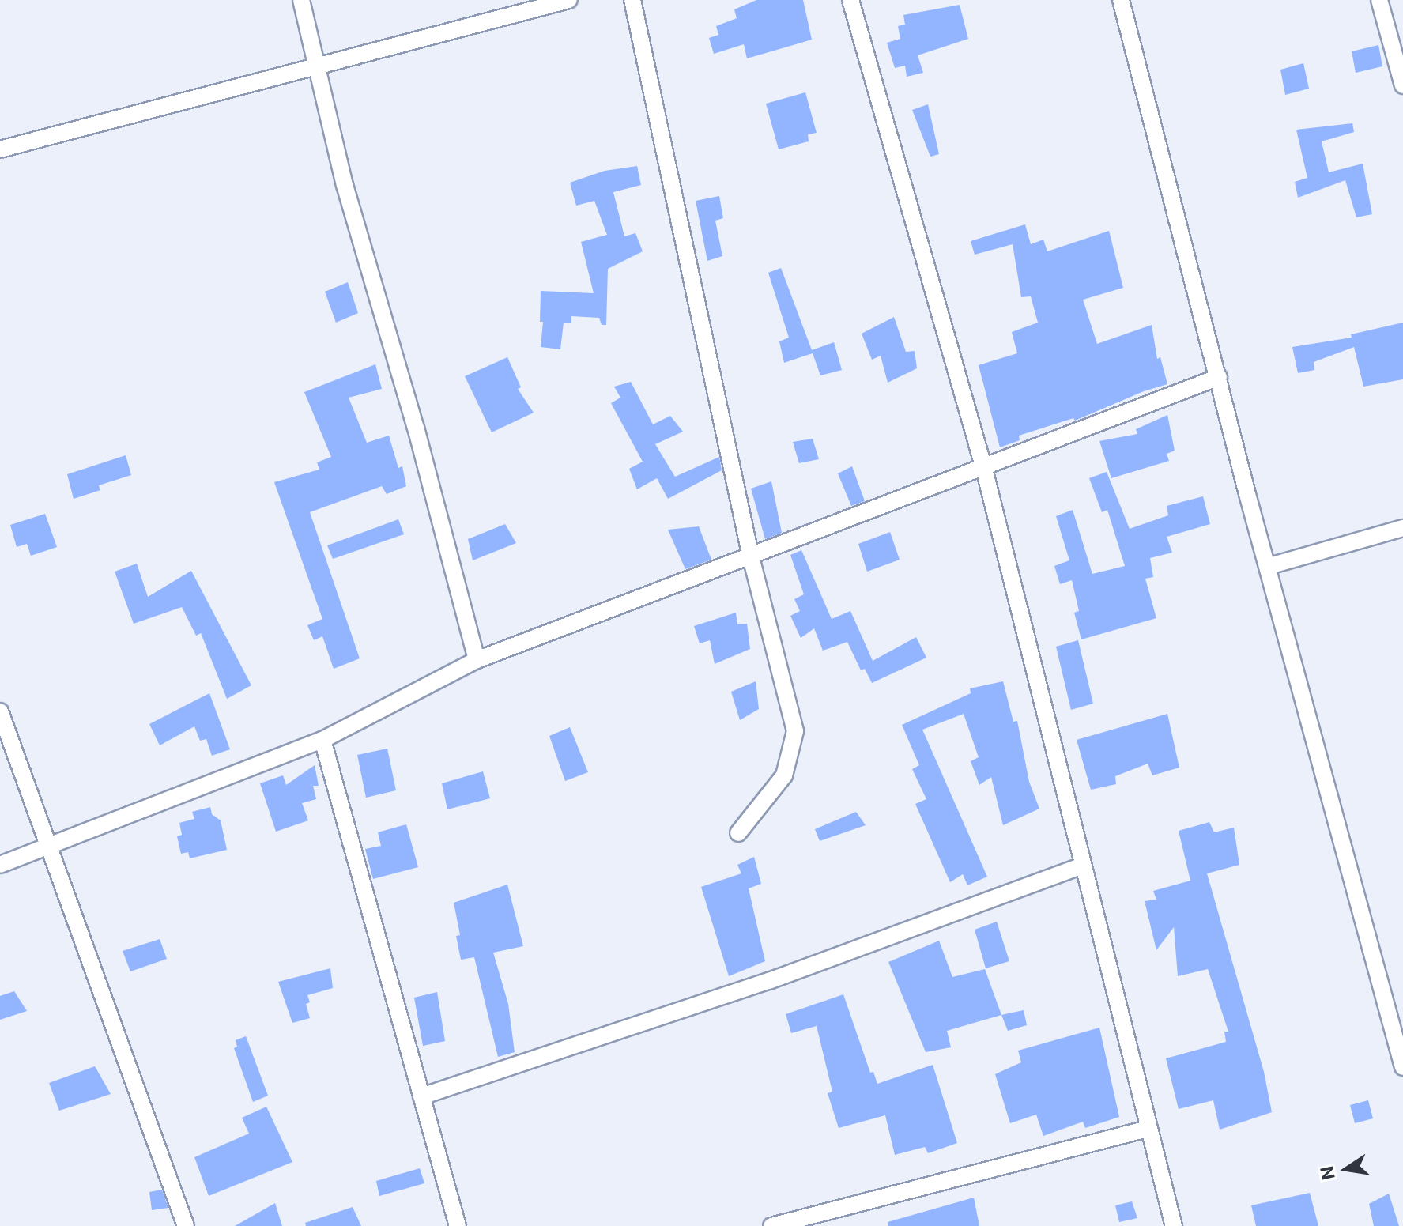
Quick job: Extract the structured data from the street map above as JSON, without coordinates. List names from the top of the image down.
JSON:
{
  "north": "left"
}
